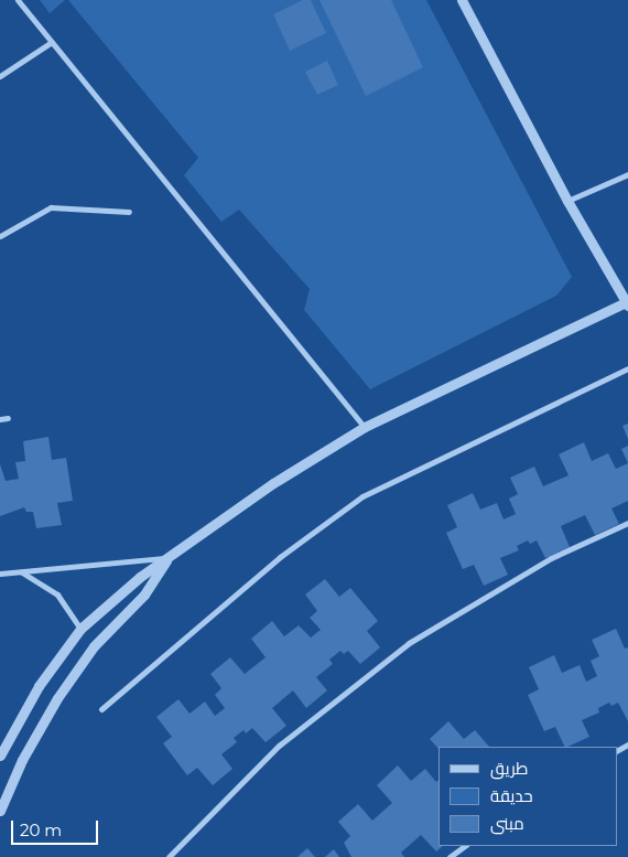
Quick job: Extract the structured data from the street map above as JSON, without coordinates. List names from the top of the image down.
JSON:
{
  "legend": ["طريق", "حديقة", "مبنى"],
  "scale_bar": "20 m"
}
